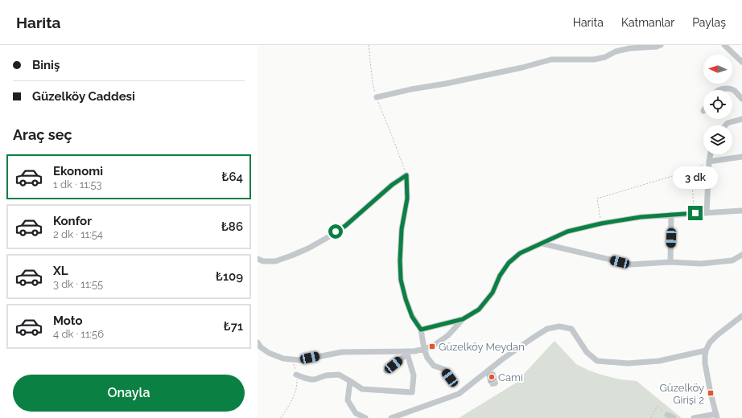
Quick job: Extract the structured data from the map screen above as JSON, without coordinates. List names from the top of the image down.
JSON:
{
  "places": {
    "transit": ["Güzelköy Meydan", "Güzelköy Girişi 2"],
    "other": ["Cami"]
  },
  "north": "left",
  "page": {
    "header": "Harita",
    "nav": ["Harita", "Katmanlar", "Paylaş"],
    "banner": ["Biniş", "Güzelköy Caddesi"],
    "heading": "Araç seç",
    "list": [
      {
        "name": "Ekonomi",
        "note": "1 dk · 11:53",
        "value": "₺64"
      },
      {
        "name": "Konfor",
        "note": "2 dk · 11:54",
        "value": "₺86"
      },
      {
        "name": "XL",
        "note": "3 dk · 11:55",
        "value": "₺109"
      },
      {
        "name": "Moto",
        "note": "4 dk · 11:56",
        "value": "₺71"
      }
    ],
    "bubble": "3 dk",
    "buttons": "Onayla"
  }
}
